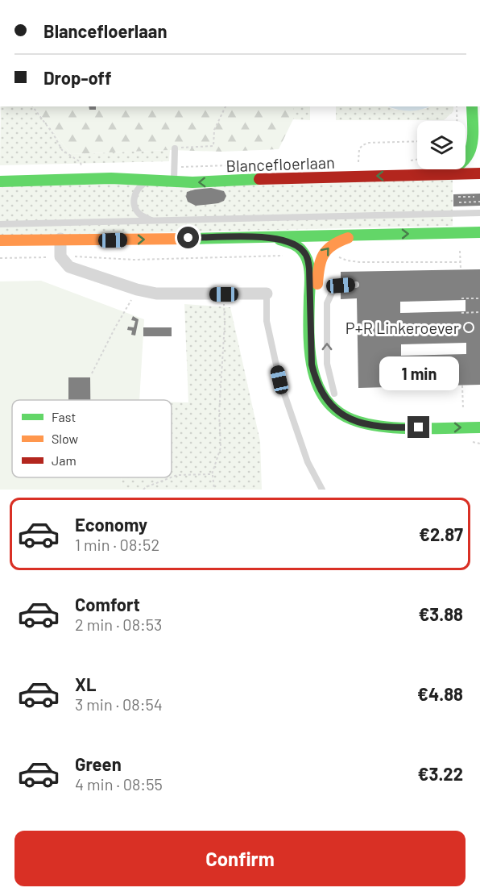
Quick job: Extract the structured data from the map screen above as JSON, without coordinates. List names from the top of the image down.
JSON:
{
  "streets": {
    "main road": ["Blancefloerlaan"]
  },
  "places": ["P+R Linkeroever"],
  "legend": ["Fast", "Slow", "Jam"],
  "page": {
    "banner": ["Blancefloerlaan", "Drop-off"],
    "bubble": "1 min",
    "list": [
      {
        "name": "Economy",
        "note": "1 min · 08:52",
        "value": "€2.87"
      },
      {
        "name": "Comfort",
        "note": "2 min · 08:53",
        "value": "€3.88"
      },
      {
        "name": "XL",
        "note": "3 min · 08:54",
        "value": "€4.88"
      },
      {
        "name": "Green",
        "note": "4 min · 08:55",
        "value": "€3.22"
      }
    ],
    "buttons": "Confirm"
  }
}
